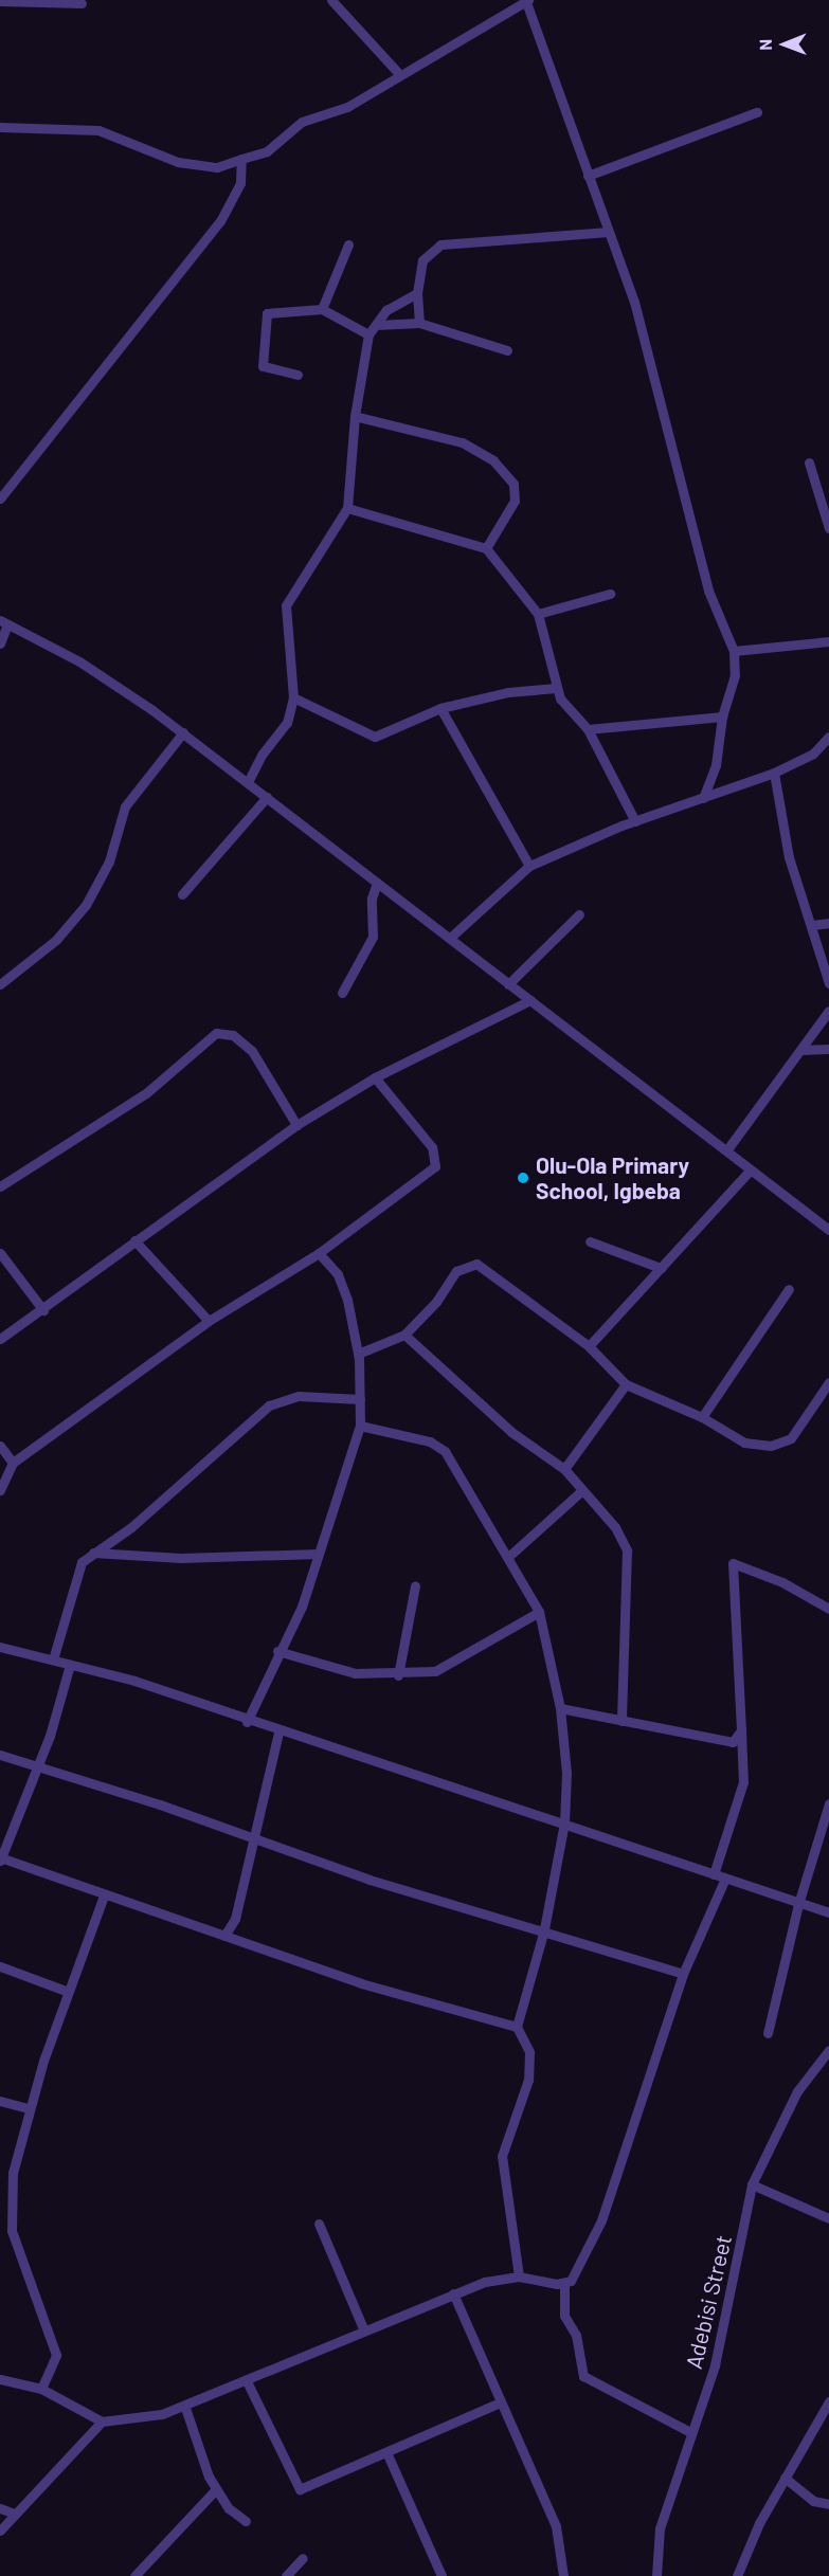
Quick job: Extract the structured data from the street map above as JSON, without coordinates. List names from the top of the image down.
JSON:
{
  "streets": {
    "street": ["Adebisi Street"]
  },
  "places": ["Olu-Ola Primary School, Igbeba"],
  "north": "left"
}
